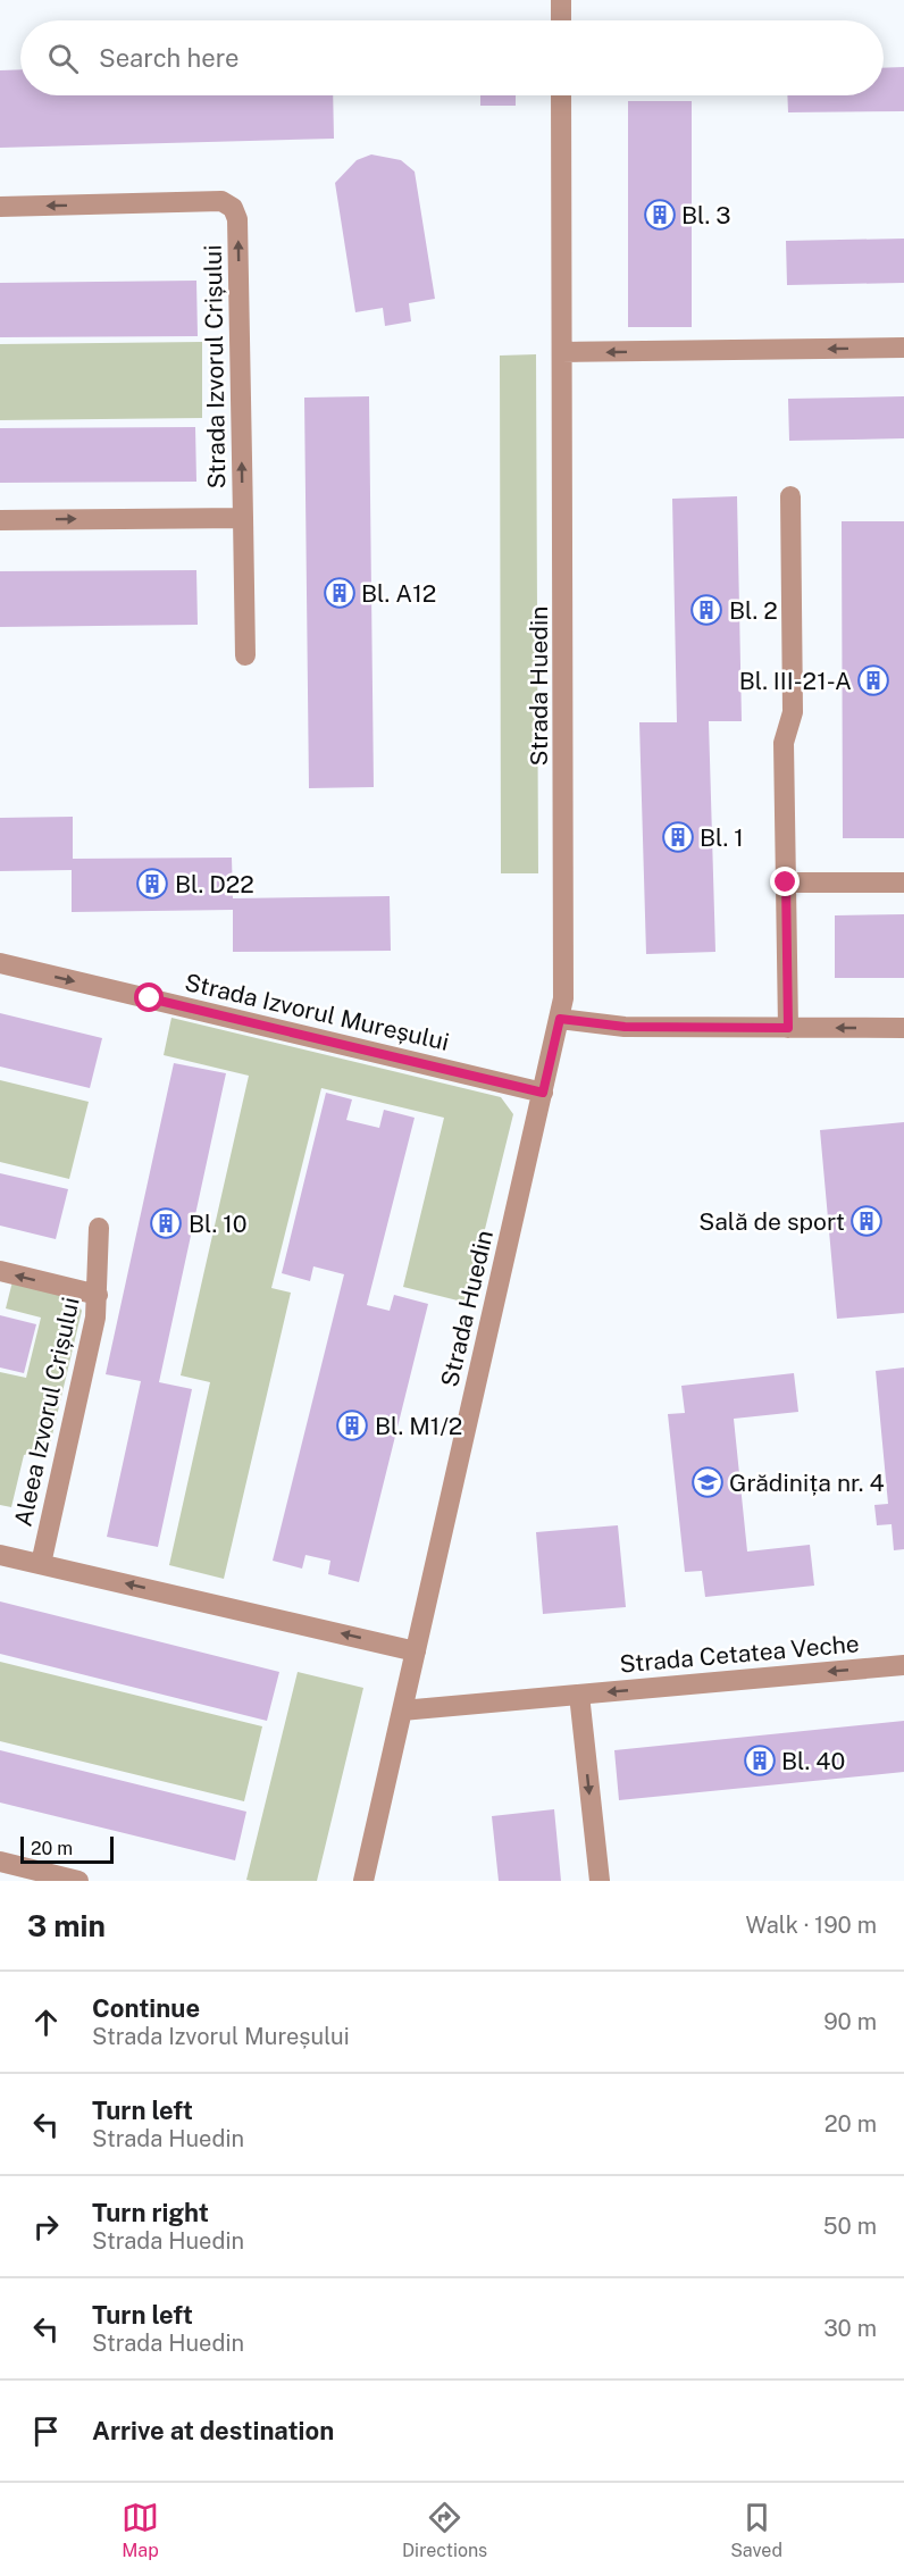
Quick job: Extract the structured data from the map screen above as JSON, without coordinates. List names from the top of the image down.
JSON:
{
  "streets": {
    "street": [
      "Strada Izvorul Crișului",
      "Strada Huedin",
      "Strada Izvorul Mureșului",
      "Aleea Izvorul Crișului",
      "Strada Cetatea Veche"
    ]
  },
  "crossings": [
    ["Strada Huedin", "Strada Izvorul Mureșului"],
    ["Strada Huedin", "Strada Cetatea Veche"]
  ],
  "one_way": ["Strada Izvorul Mureșului", "Strada Cetatea Veche"],
  "places": {
    "building": [
      "Bl. 3",
      "Bl. A12",
      "Bl. 2",
      "Bl. III-21-A",
      "Bl. 1",
      "Bl. D22",
      "Sală de sport",
      "Bl. 10",
      "Bl. M1/2",
      "Bl. 40"
    ],
    "school or university": ["Grădinița nr. 4"]
  },
  "scale_bar": "20 m",
  "page": {
    "search": "Search here",
    "scale": "20 m",
    "heading": ["3 min", "Walk · 190 m"],
    "list": [
      ["Continue", "Strada Izvorul Mureșului", "90 m"],
      ["Turn left", "Strada Huedin", "20 m"],
      ["Turn right", "Strada Huedin", "50 m"],
      ["Turn left", "Strada Huedin", "30 m"],
      "Arrive at destination"
    ],
    "nav": ["Map", "Directions", "Saved"]
  }
}
